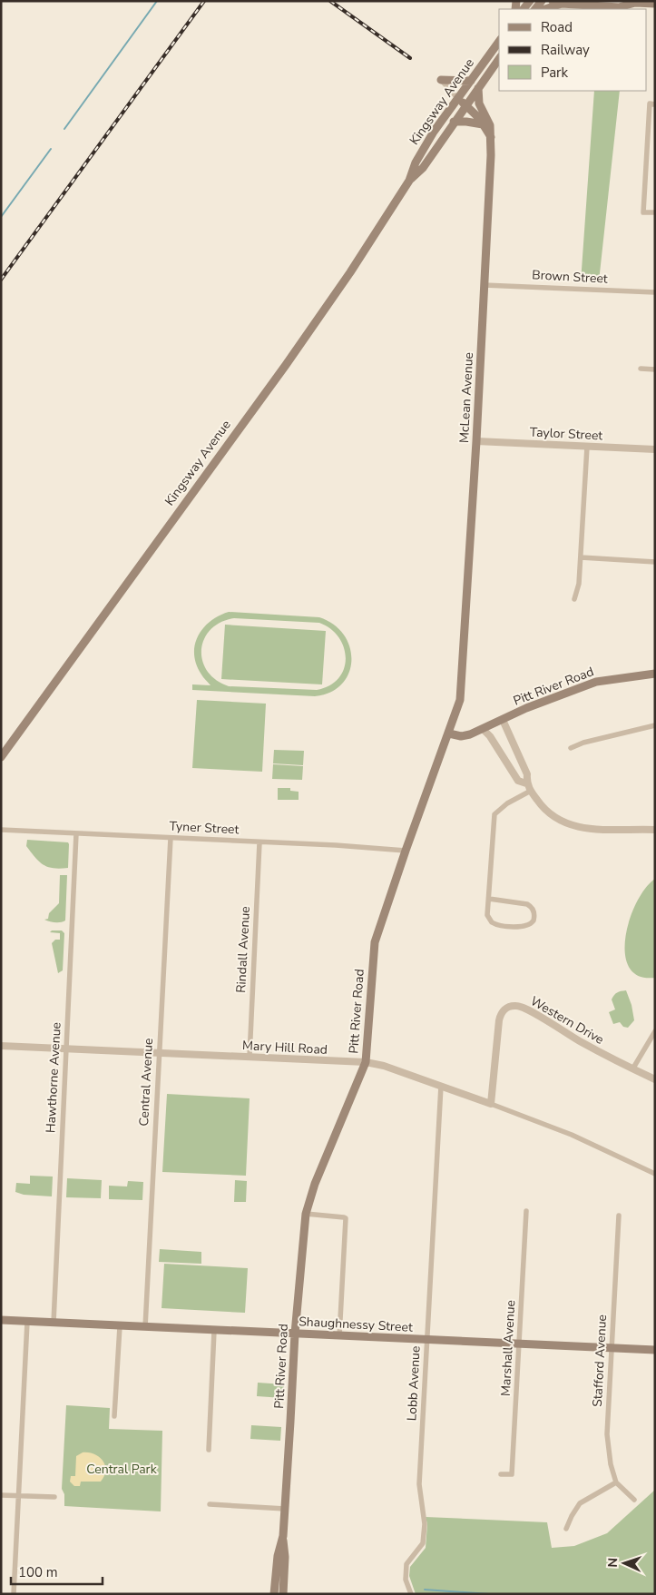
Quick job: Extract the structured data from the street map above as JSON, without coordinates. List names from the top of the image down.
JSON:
{
  "streets": {
    "main road": [
      "Kingsway Avenue",
      "McLean Avenue",
      "Pitt River Road",
      "Shaughnessy Street"
    ],
    "street": [
      "Brown Street",
      "Taylor Street",
      "Tyner Street",
      "Rindall Avenue",
      "Western Drive",
      "Mary Hill Road",
      "Hawthorne Avenue",
      "Central Avenue",
      "Marshall Avenue",
      "Stafford Avenue",
      "Lobb Avenue"
    ]
  },
  "crossings": [
    ["Kingsway Avenue", "McLean Avenue"],
    ["Brown Street", "McLean Avenue"],
    ["McLean Avenue", "Taylor Street"],
    ["McLean Avenue", "Pitt River Road"],
    ["Pitt River Road", "Tyner Street"],
    ["Pitt River Road", "Mary Hill Road"],
    ["Pitt River Road", "Shaughnessy Street"],
    ["Tyner Street", "Rindall Avenue"],
    ["Tyner Street", "Hawthorne Avenue"],
    ["Tyner Street", "Central Avenue"],
    ["Rindall Avenue", "Mary Hill Road"],
    ["Western Drive", "Mary Hill Road"],
    ["Mary Hill Road", "Hawthorne Avenue"],
    ["Mary Hill Road", "Central Avenue"],
    ["Mary Hill Road", "Lobb Avenue"],
    ["Hawthorne Avenue", "Shaughnessy Street"],
    ["Central Avenue", "Shaughnessy Street"],
    ["Shaughnessy Street", "Marshall Avenue"],
    ["Shaughnessy Street", "Stafford Avenue"],
    ["Shaughnessy Street", "Lobb Avenue"]
  ],
  "parks": ["Central Park"],
  "legend": ["Road", "Railway", "Park"],
  "scale_bar": "100 m",
  "north": "left"
}
